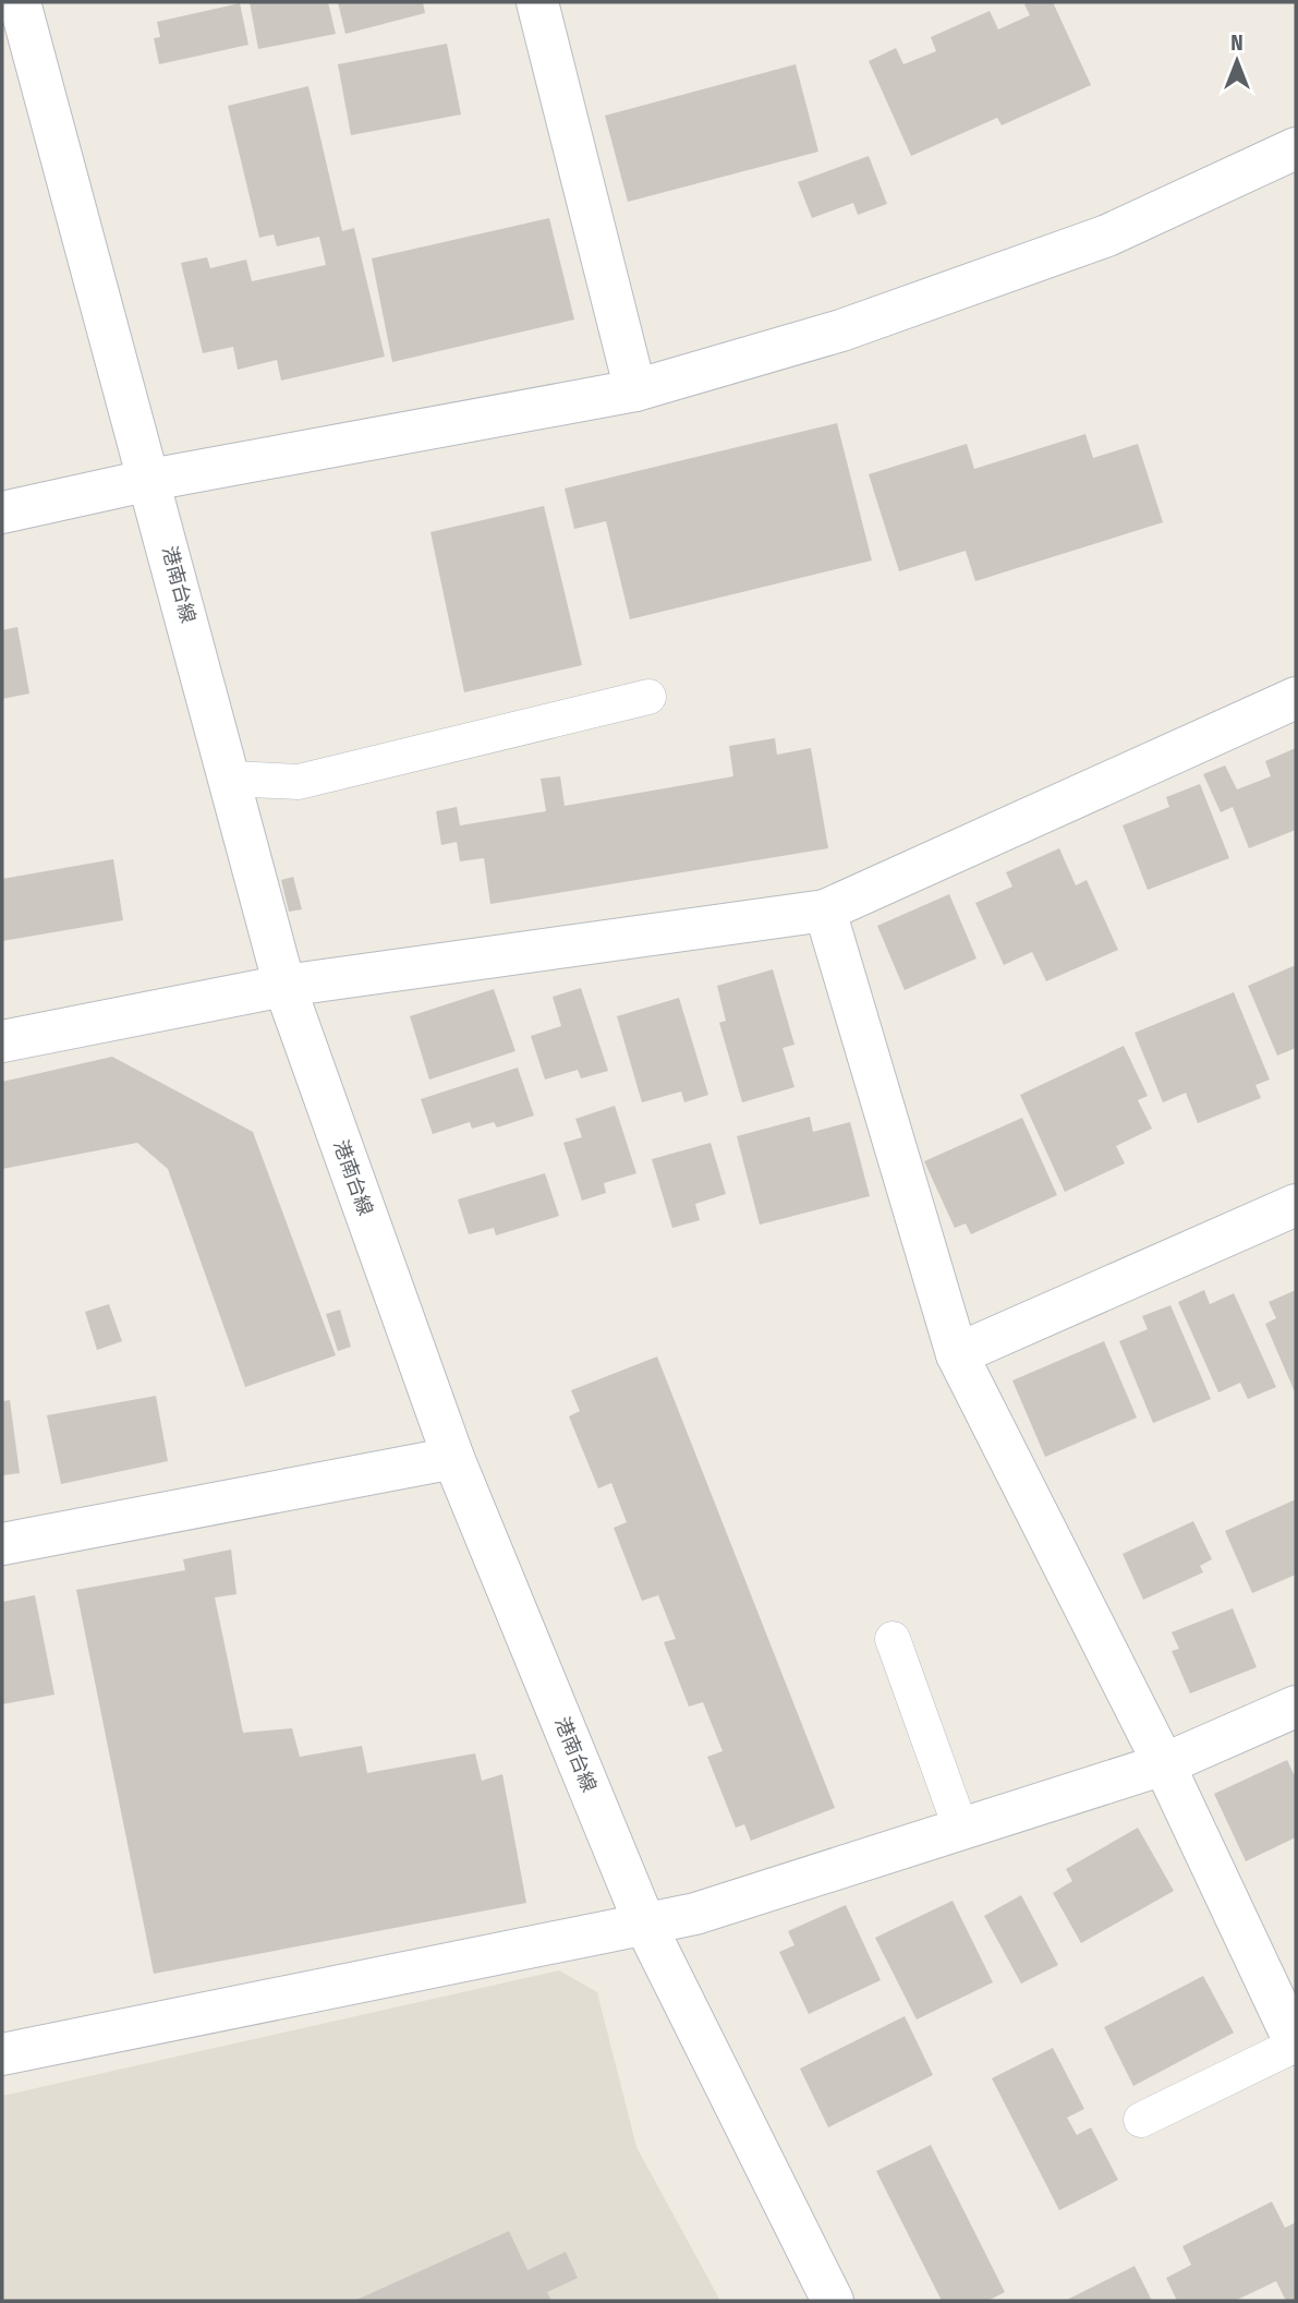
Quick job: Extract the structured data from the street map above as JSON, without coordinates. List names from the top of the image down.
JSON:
{
  "streets": {
    "street": ["港南台線"]
  },
  "north": "top"
}
